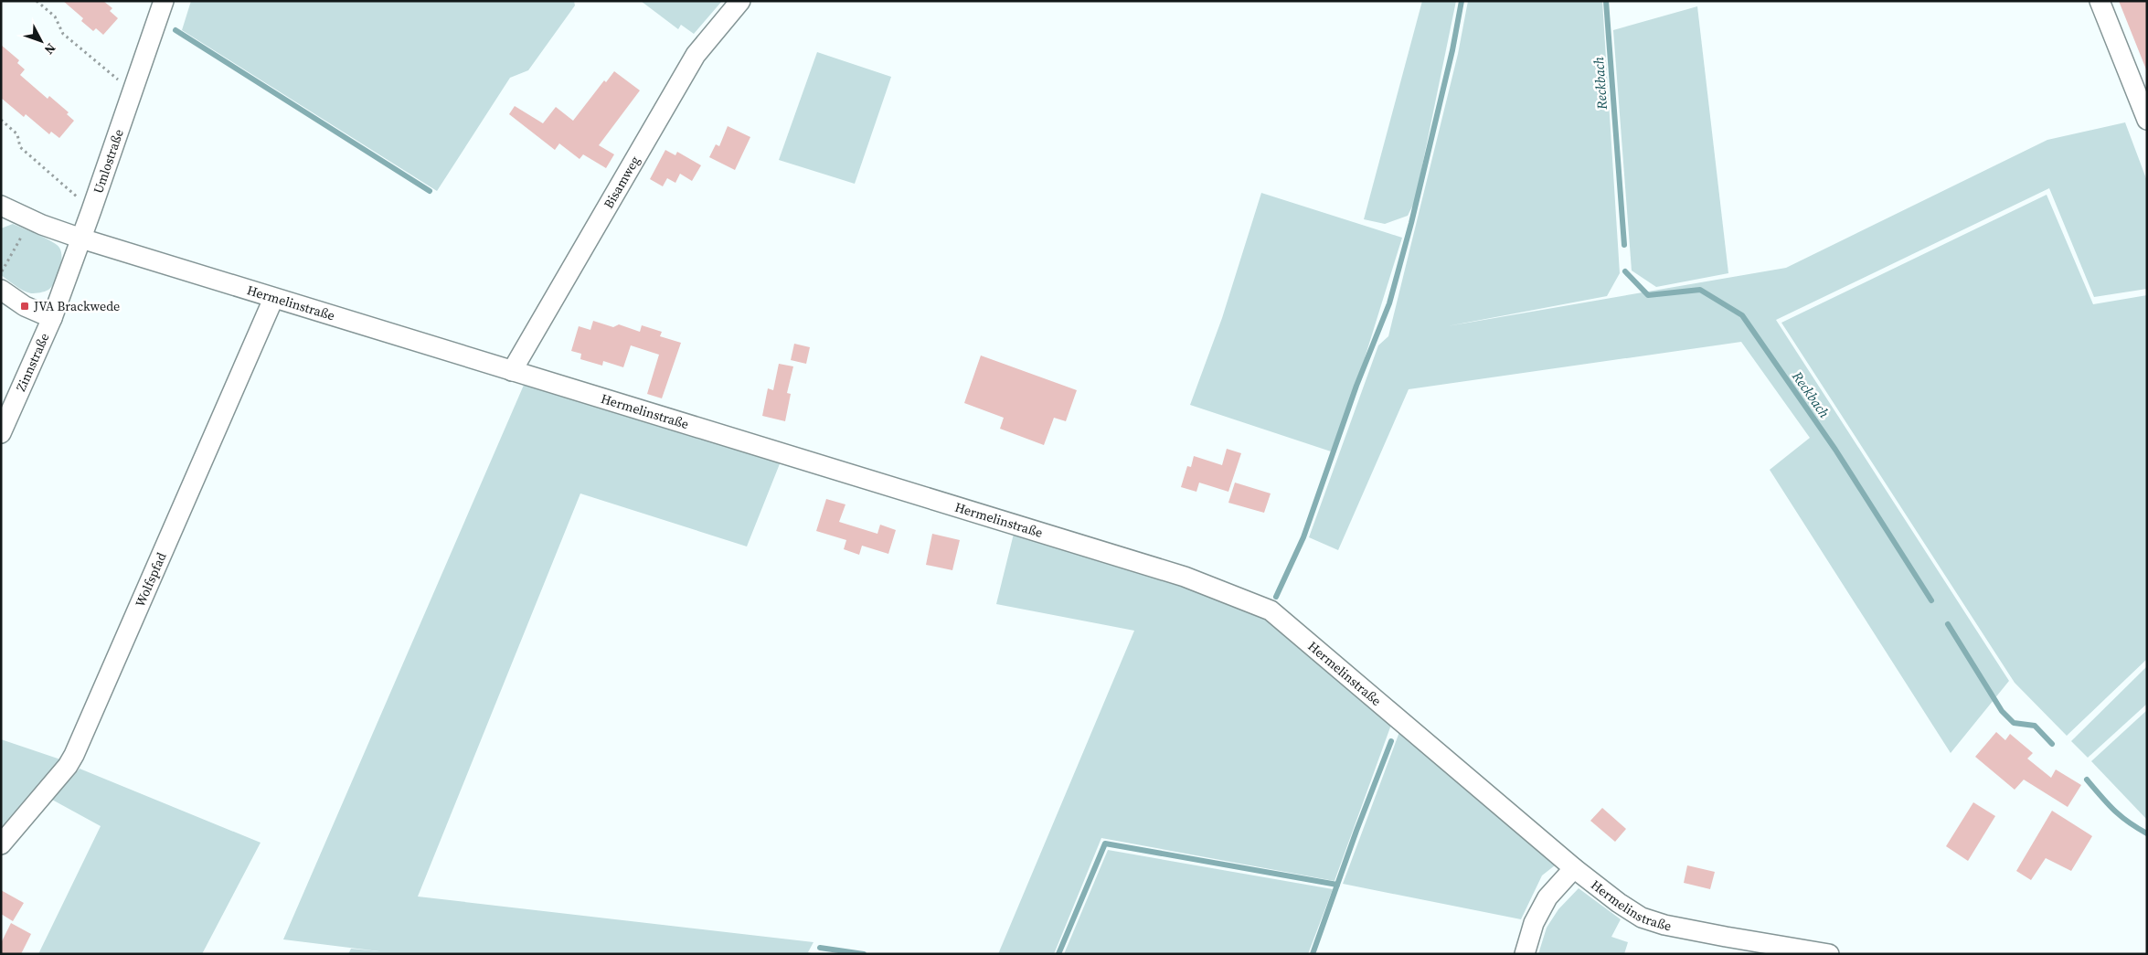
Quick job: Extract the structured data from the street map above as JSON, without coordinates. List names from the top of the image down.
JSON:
{
  "streets": {
    "street": [
      "Umlostraße",
      "Bisamweg",
      "Hermelinstraße",
      "Zinnstraße",
      "Wolfspfad"
    ]
  },
  "crossings": [
    ["Umlostraße", "Hermelinstraße"],
    ["Umlostraße", "Zinnstraße"],
    ["Bisamweg", "Hermelinstraße"],
    ["Hermelinstraße", "Zinnstraße"],
    ["Hermelinstraße", "Wolfspfad"]
  ],
  "water": ["Reckbach"],
  "places": {
    "transit": ["JVA Brackwede"]
  },
  "north": "bottom right"
}
